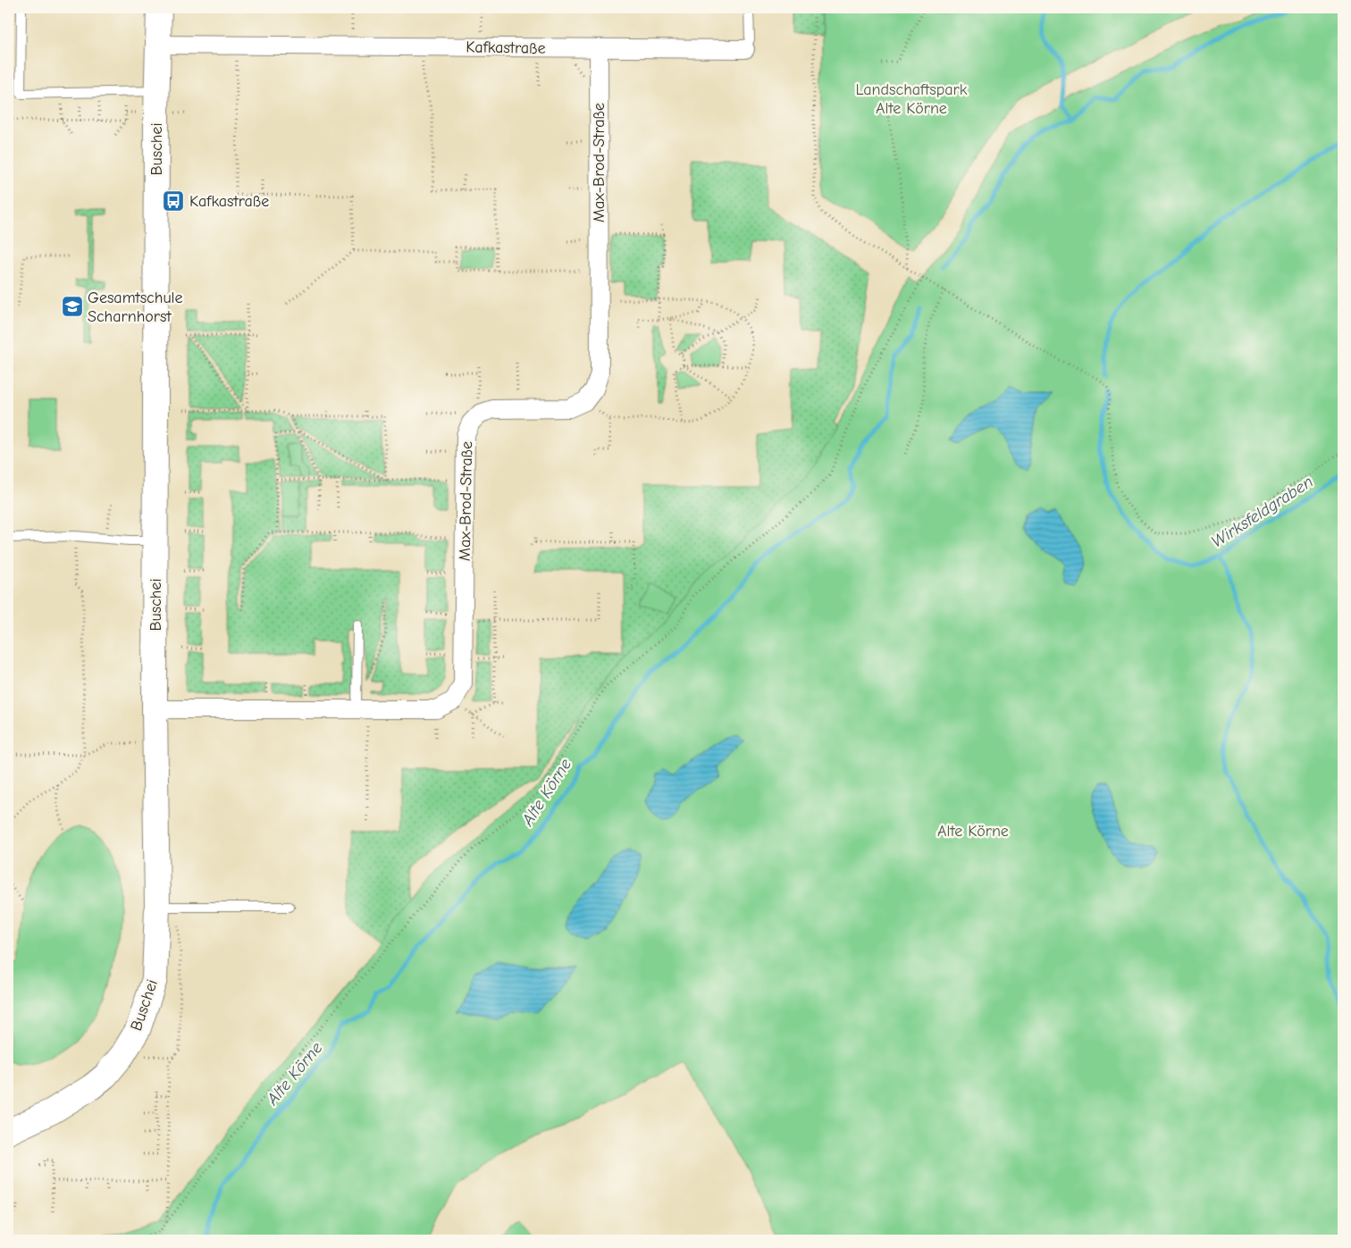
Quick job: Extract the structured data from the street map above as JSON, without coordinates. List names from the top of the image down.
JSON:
{
  "streets": {
    "street": ["Kafkastraße", "Buschei", "Max-Brod-Straße"]
  },
  "crossings": [
    ["Kafkastraße", "Buschei"],
    ["Kafkastraße", "Max-Brod-Straße"]
  ],
  "water": ["Wirksfeldgraben", "Alte Körne"],
  "parks": ["Landschaftspark Alte Körne", "Alte Körne"],
  "places": {
    "bus stop": ["Kafkastraße"],
    "school or university": ["Gesamtschule Scharnhorst"]
  }
}
